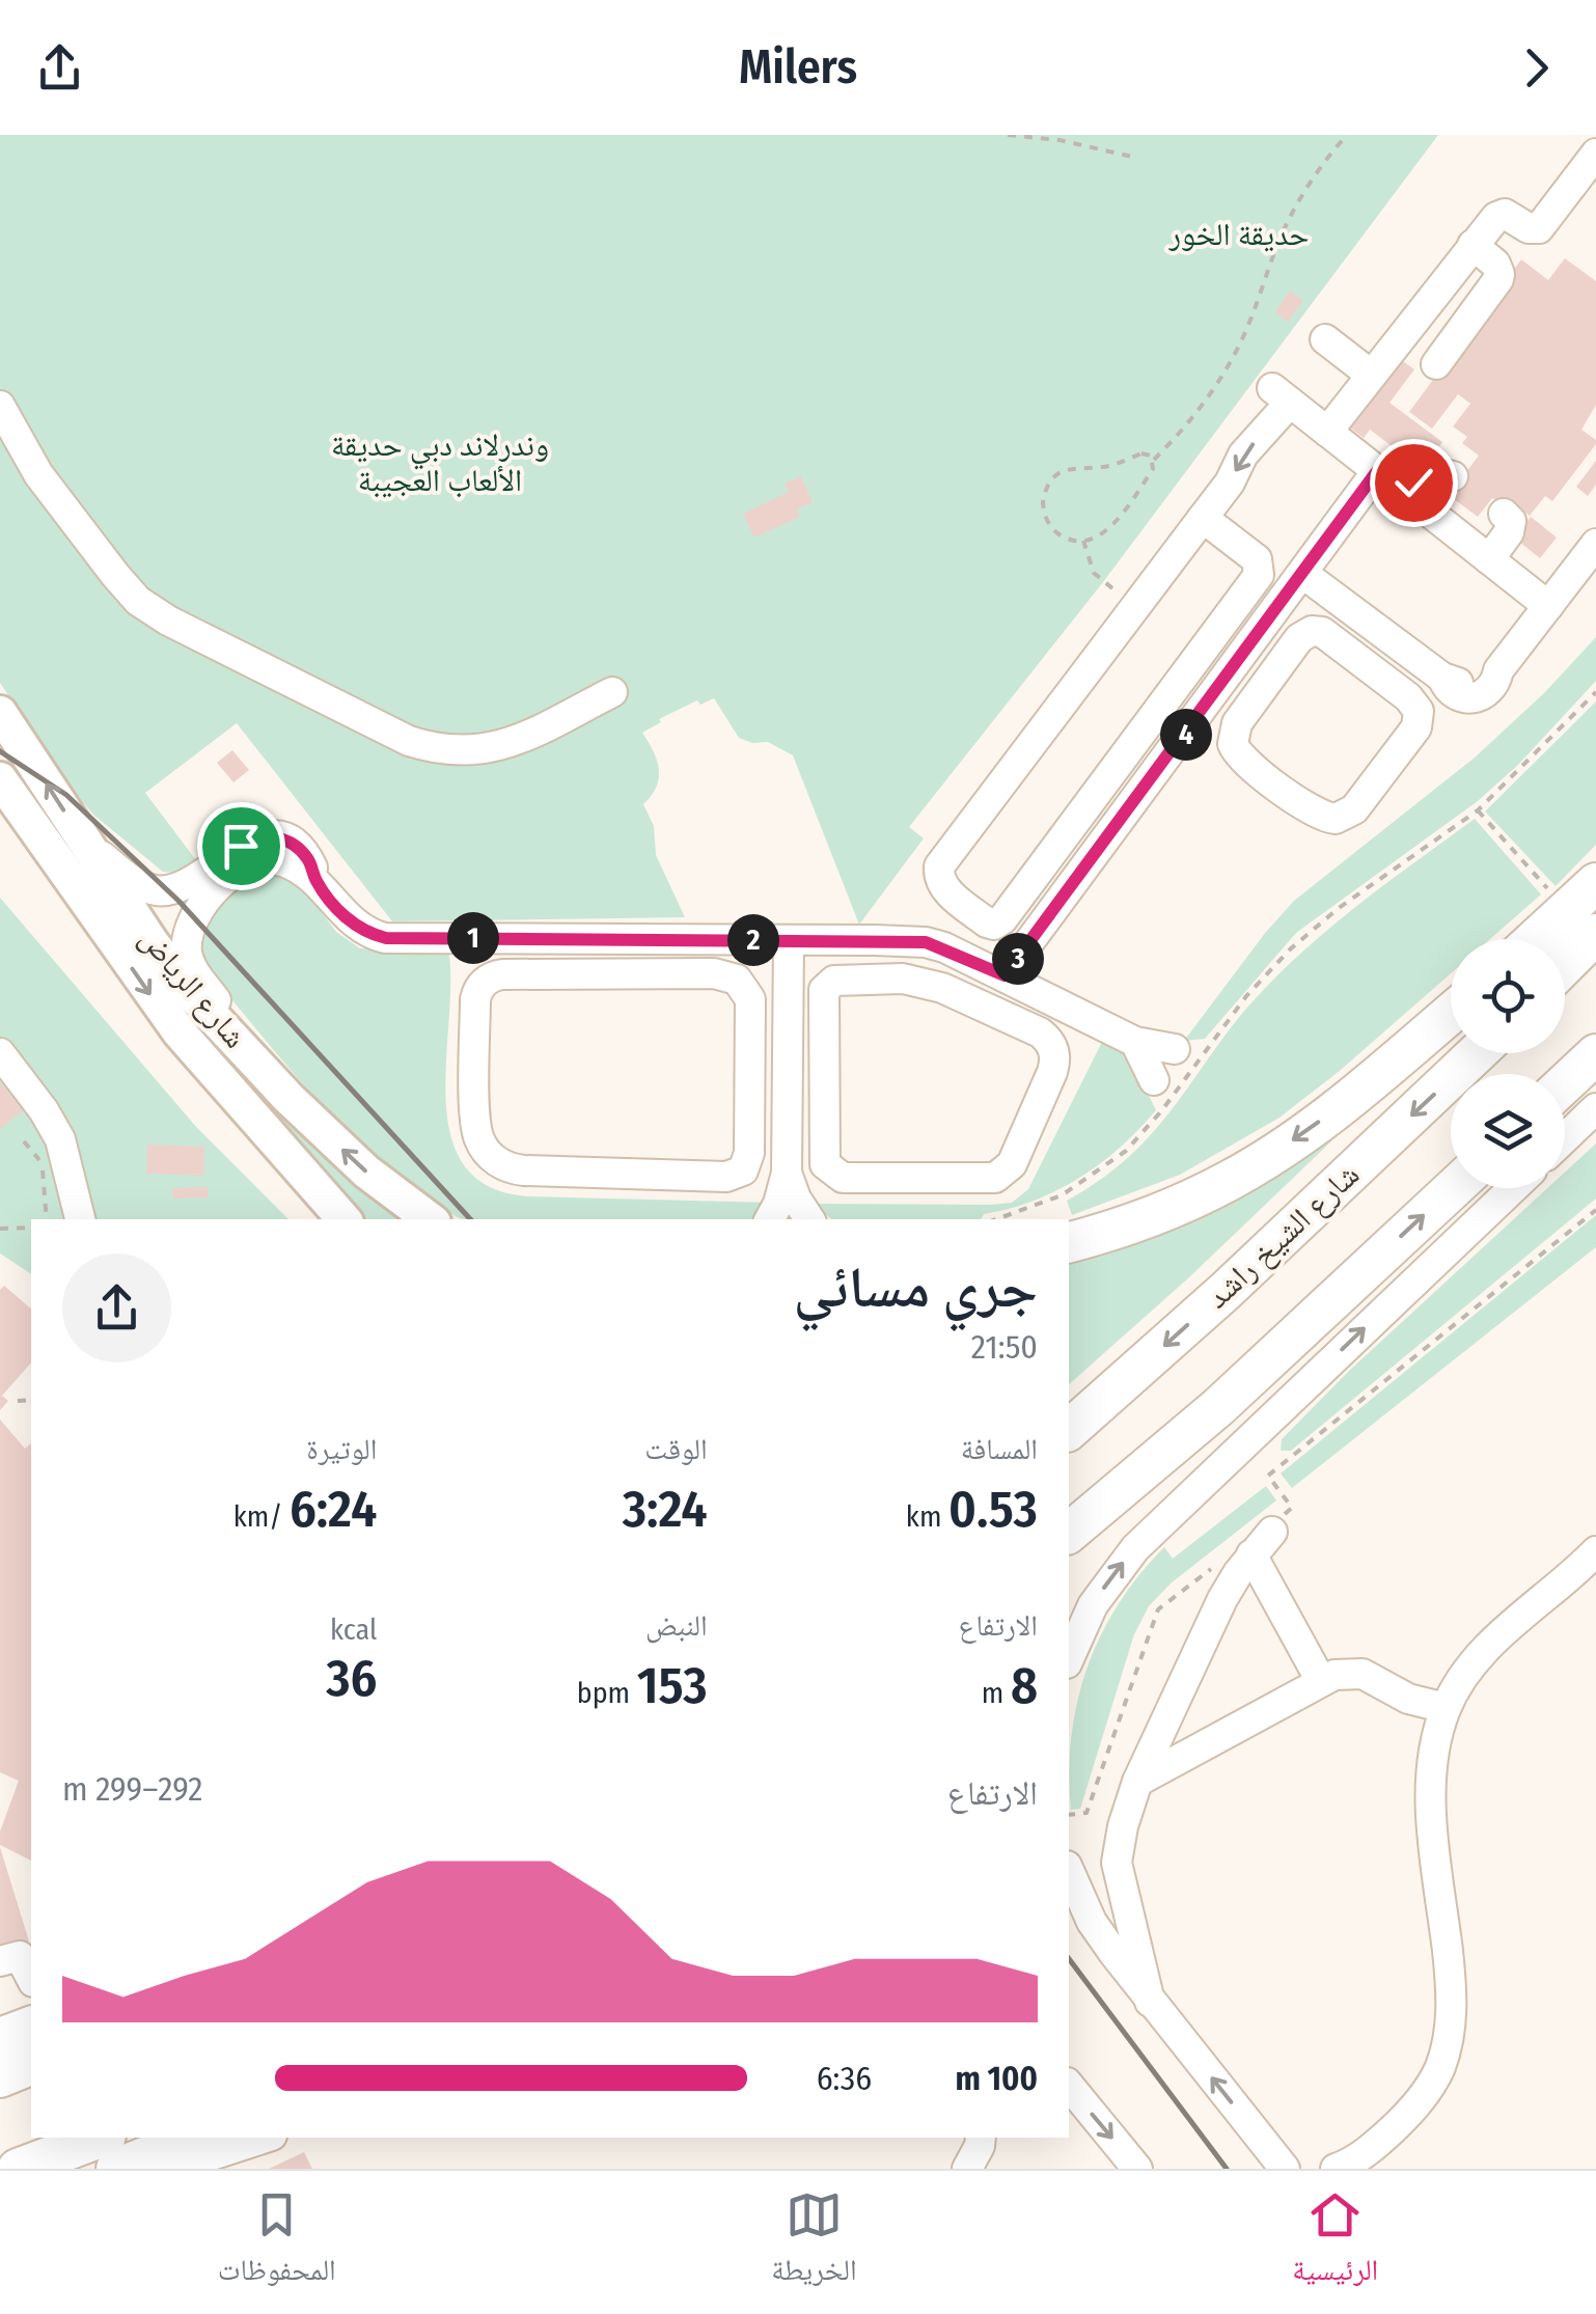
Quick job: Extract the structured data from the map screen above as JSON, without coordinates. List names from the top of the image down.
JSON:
{
  "streets": {
    "highway": ["شارع الشيخ راشد"],
    "main road": ["شارع الرياض"]
  },
  "parks": ["حديقة الخور", "وندرلاند دبي حديقة الألعاب العجيبة"],
  "page": {
    "header": "Milers",
    "pins": [
      "4",
      "1",
      "2",
      "3"
    ],
    "heading": ["جري مسائي", "21:50"],
    "stats": [
      ["المسافة", "0.53 km"],
      ["الوقت", "3:24"],
      ["الوتيرة", "6:24 /km"],
      ["الارتفاع", "8 m"],
      ["النبض", "153 bpm"],
      ["kcal", "36"]
    ],
    "chart": ["الارتفاع", "292–299 m"],
    "list": [
      {
        "name": "100 m",
        "note": "6:36"
      }
    ],
    "tabs": ["الرئيسية", "الخريطة", "المحفوظات"]
  }
}
